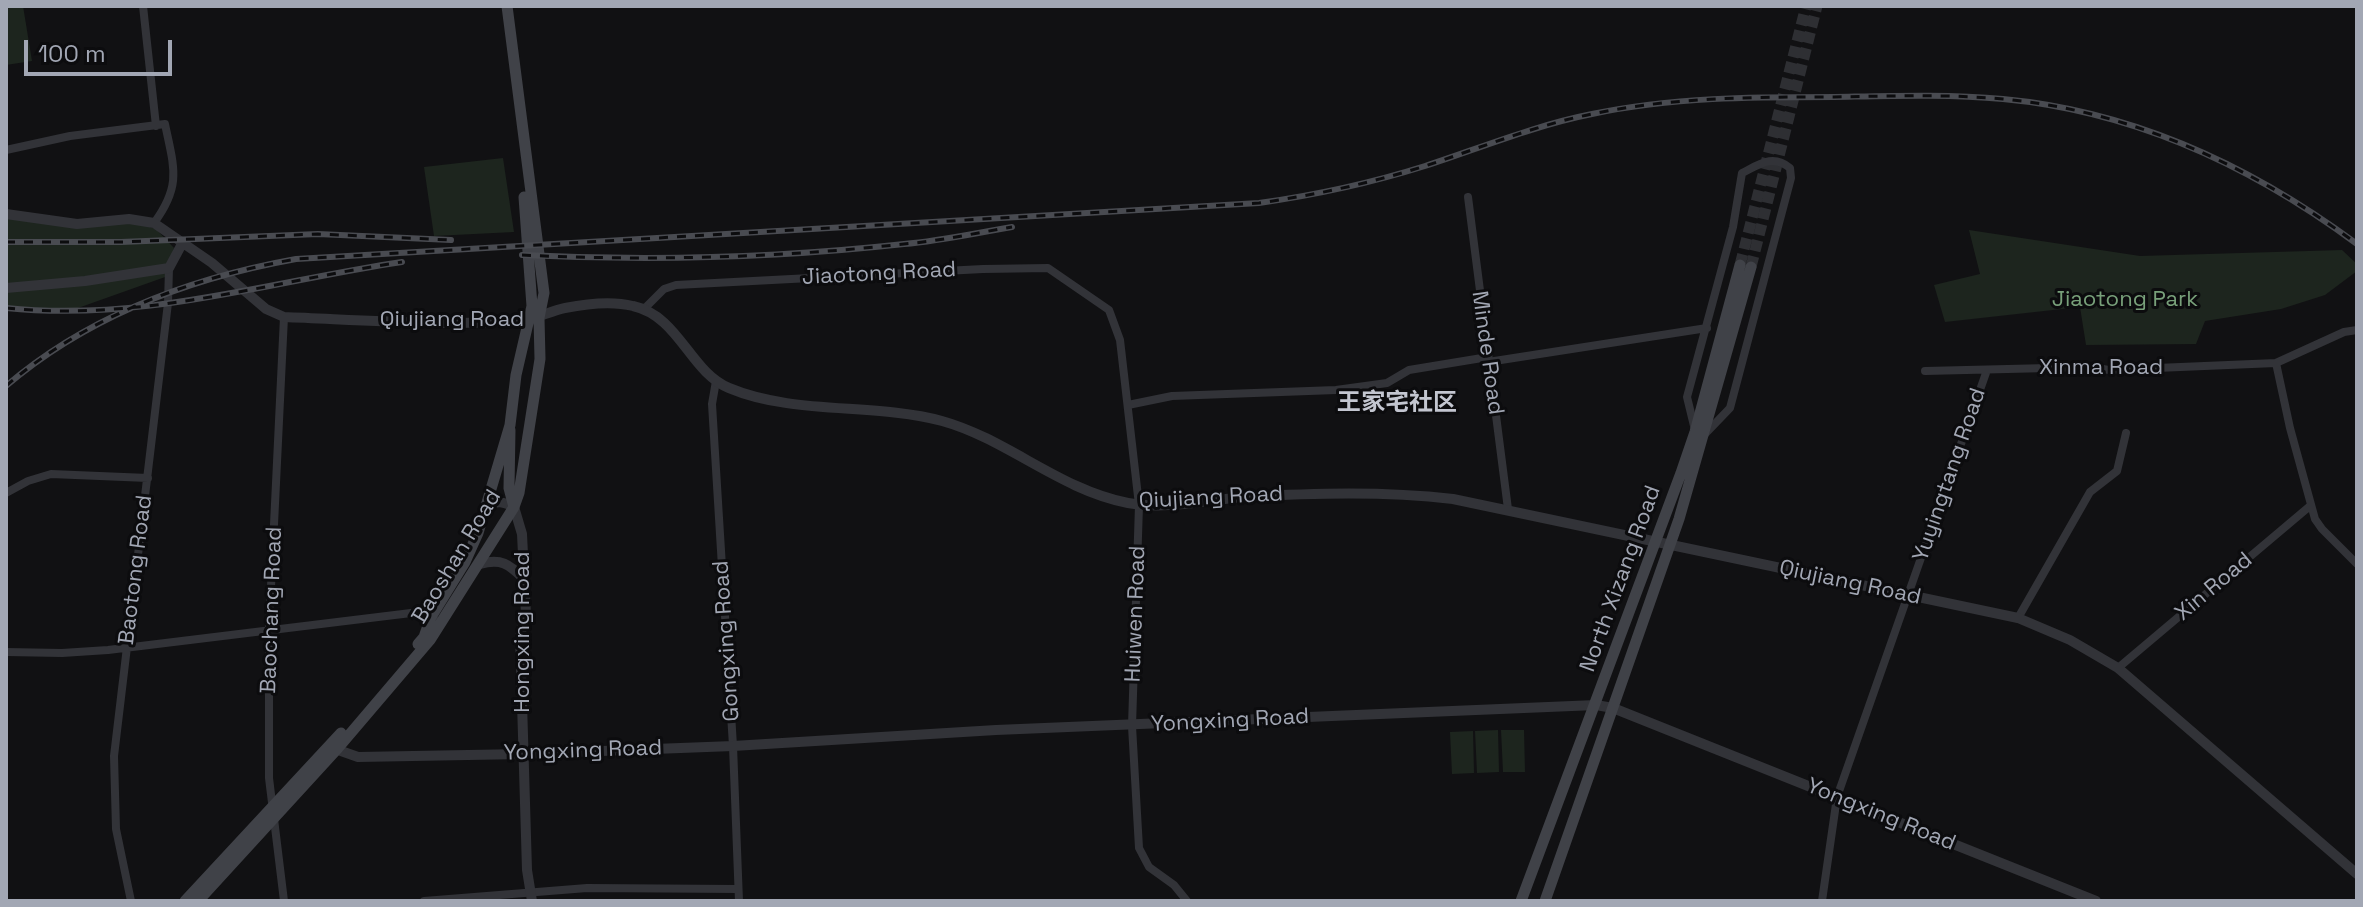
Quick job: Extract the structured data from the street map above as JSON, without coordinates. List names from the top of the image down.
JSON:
{
  "streets": {
    "main road": ["Baoshan Road", "North Xizang Road"],
    "street": [
      "Jiaotong Road",
      "Qiujiang Road",
      "Minde Road",
      "Xinma Road",
      "Yuyingtang Road",
      "Baotong Road",
      "Xin Road",
      "Baochang Road",
      "Huiwen Road",
      "Hongxing Road",
      "Gongxing Road",
      "Yongxing Road"
    ]
  },
  "crossings": [
    ["Jiaotong Road", "Qiujiang Road"],
    ["Jiaotong Road", "Huiwen Road"],
    ["Qiujiang Road", "Minde Road"],
    ["Qiujiang Road", "Yuyingtang Road"],
    ["Qiujiang Road", "Baoshan Road"],
    ["Qiujiang Road", "Baotong Road"],
    ["Qiujiang Road", "North Xizang Road"],
    ["Qiujiang Road", "Xin Road"],
    ["Qiujiang Road", "Baochang Road"],
    ["Qiujiang Road", "Huiwen Road"],
    ["Qiujiang Road", "Gongxing Road"],
    ["Xinma Road", "Yuyingtang Road"],
    ["Yuyingtang Road", "Yongxing Road"],
    ["Baoshan Road", "Baochang Road"],
    ["Baoshan Road", "Hongxing Road"],
    ["Baoshan Road", "Yongxing Road"],
    ["North Xizang Road", "Yongxing Road"],
    ["Huiwen Road", "Yongxing Road"],
    ["Hongxing Road", "Yongxing Road"],
    ["Gongxing Road", "Yongxing Road"]
  ],
  "districts": ["王家宅社区"],
  "parks": ["Jiaotong Park"],
  "scale_bar": "100 m"
}
